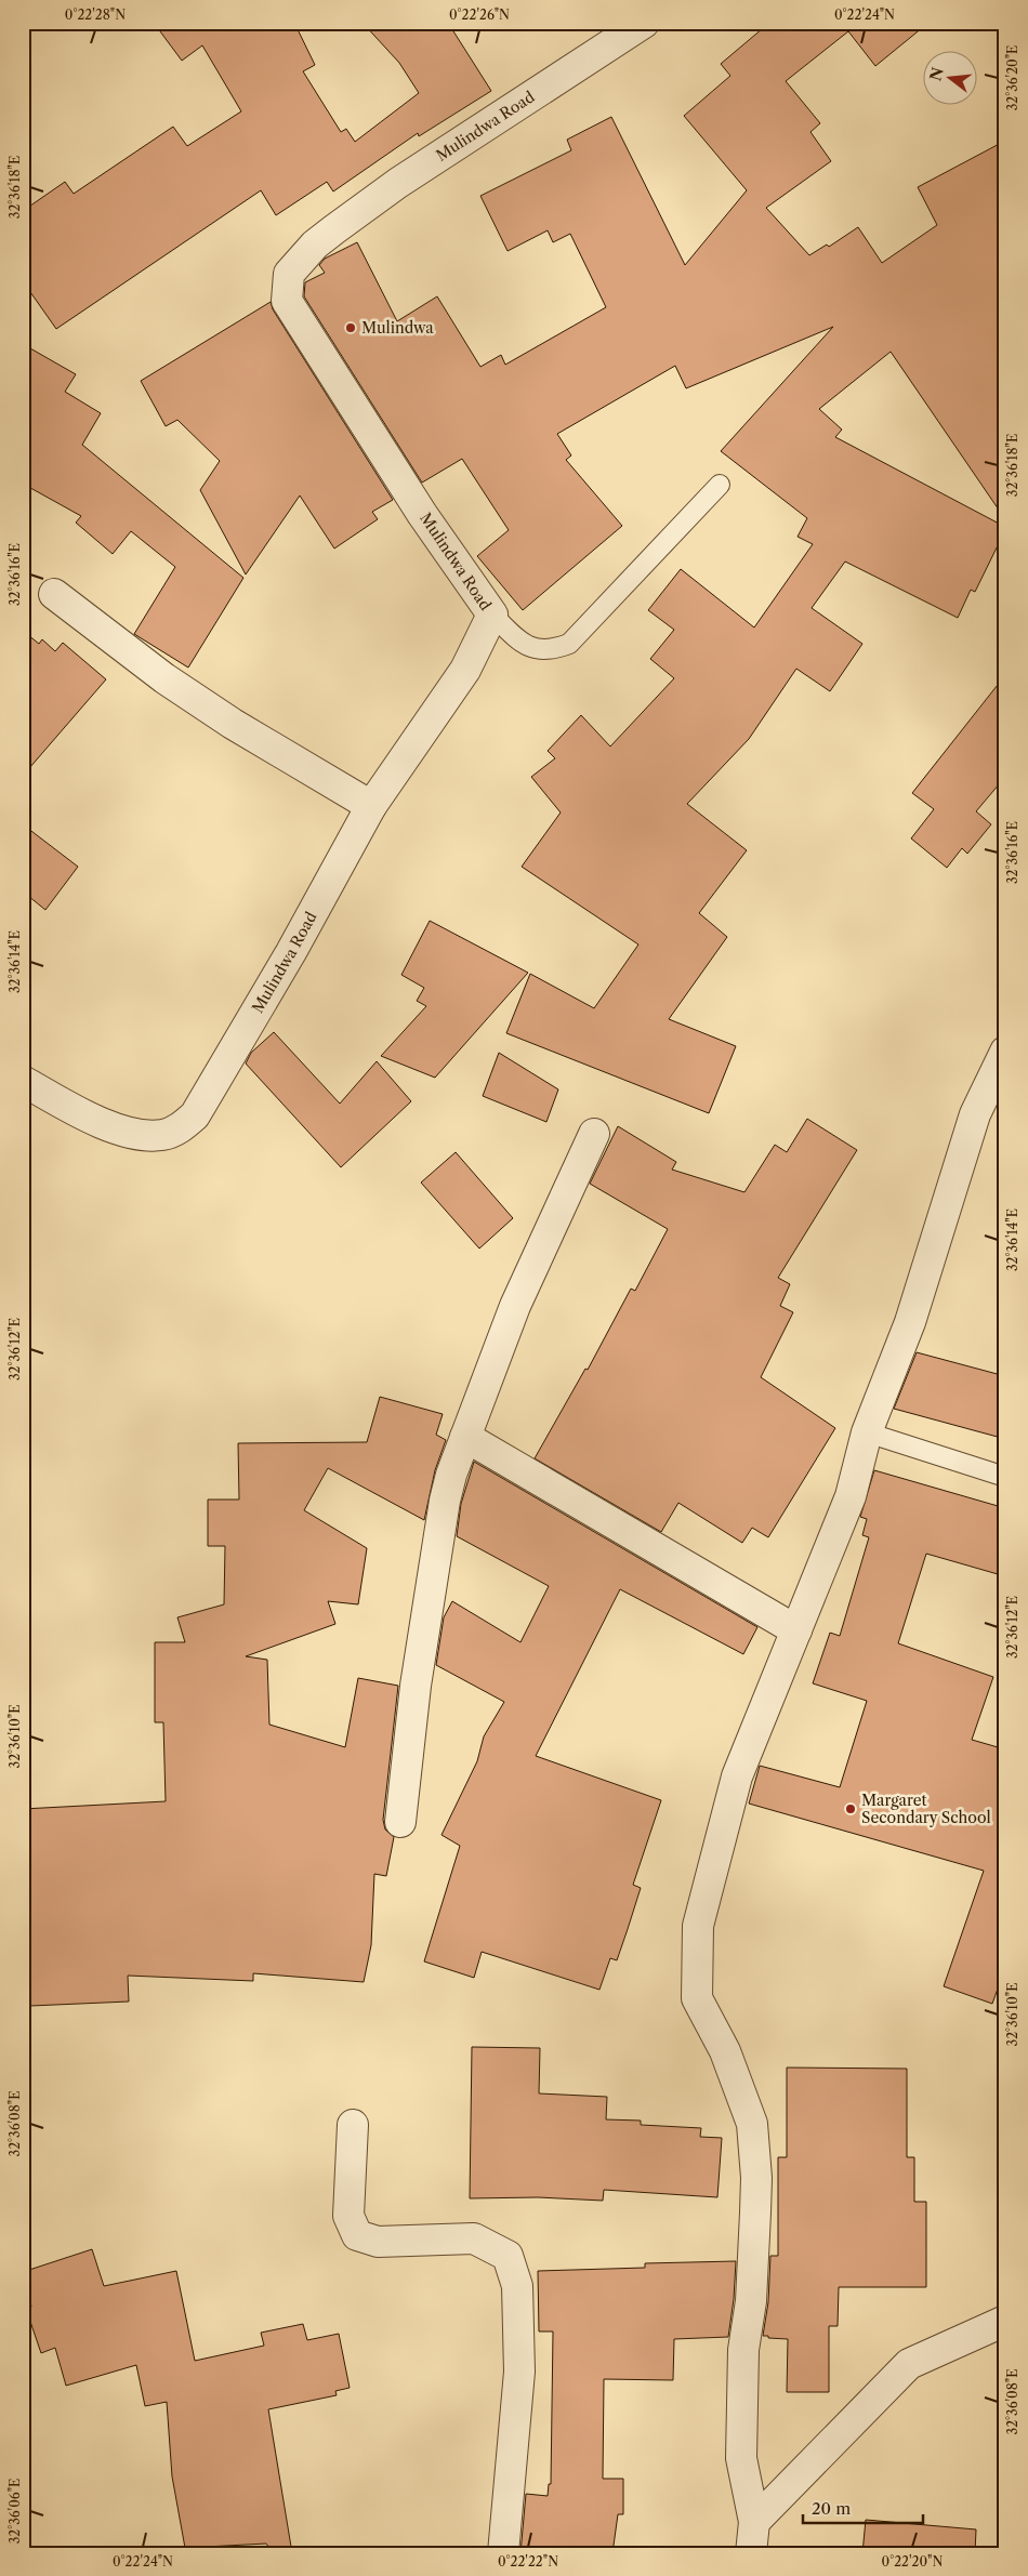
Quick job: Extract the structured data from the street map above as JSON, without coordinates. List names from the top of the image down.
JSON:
{
  "streets": {
    "street": ["Mulindwa Road"]
  },
  "places": ["Mulindwa", "Margaret Secondary School"],
  "scale_bar": "20 m",
  "north": "left",
  "coordinates": [
    "0°22'28\"N",
    "0°22'26\"N",
    "0°22'24\"N",
    "32°36'20\"E",
    "32°36'18\"E",
    "32°36'16\"E",
    "32°36'14\"E",
    "32°36'12\"E",
    "32°36'10\"E",
    "32°36'08\"E",
    "32°36'06\"E",
    "0°22'22\"N",
    "0°22'20\"N"
  ]
}
